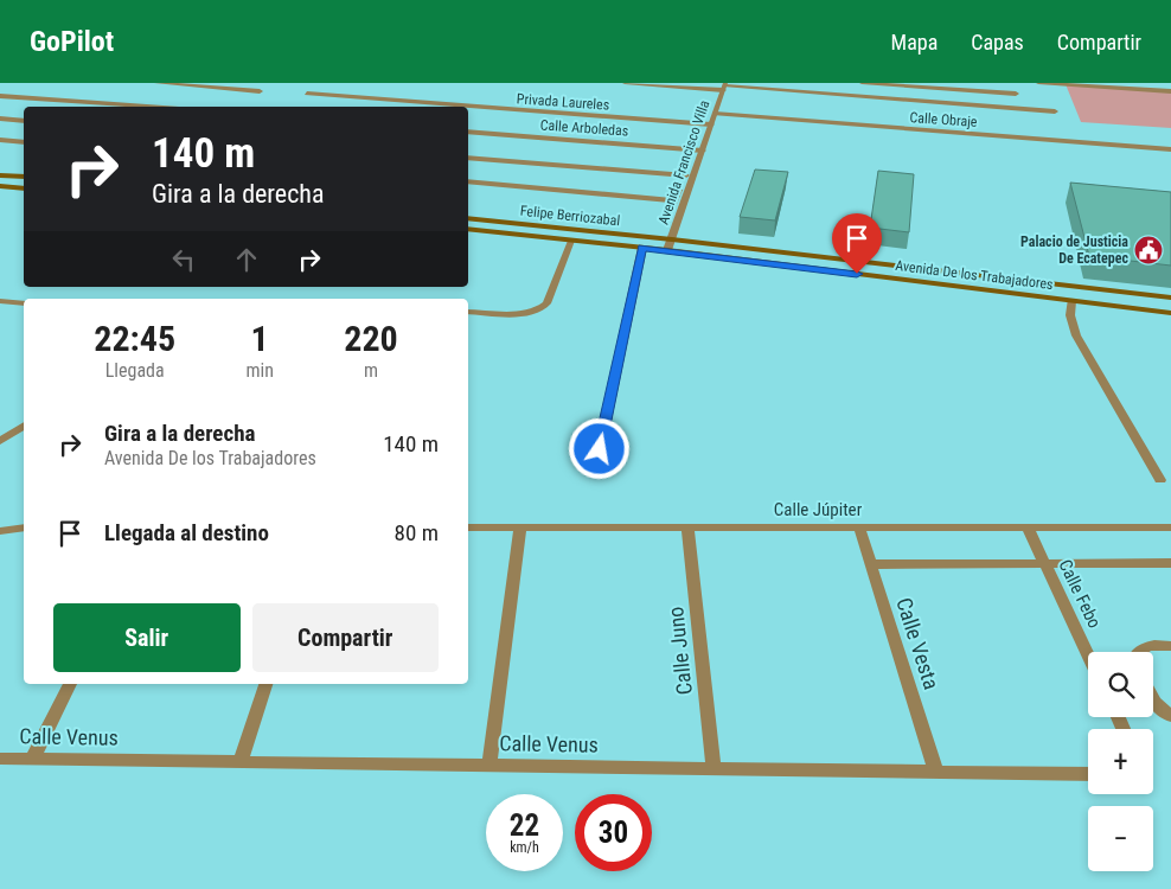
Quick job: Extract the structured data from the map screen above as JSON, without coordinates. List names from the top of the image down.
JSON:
{
  "streets": {
    "main road": ["Felipe Berriozabal", "Avenida De los Trabajadores"],
    "street": [
      "Privada Laureles",
      "Calle Obraje",
      "Calle Arboledas",
      "Avenida Francisco Villa",
      "Calle Júpiter",
      "Calle Febo",
      "Calle Vesta",
      "Calle Juno",
      "Calle Venus"
    ]
  },
  "crossings": [
    ["Privada Laureles", "Avenida Francisco Villa"],
    ["Calle Obraje", "Avenida Francisco Villa"],
    ["Calle Arboledas", "Avenida Francisco Villa"],
    ["Avenida Francisco Villa", "Felipe Berriozabal"],
    ["Avenida Francisco Villa", "Avenida De los Trabajadores"],
    ["Felipe Berriozabal", "Avenida De los Trabajadores"],
    ["Calle Júpiter", "Calle Febo"],
    ["Calle Júpiter", "Calle Vesta"],
    ["Calle Júpiter", "Calle Juno"],
    ["Calle Vesta", "Calle Venus"],
    ["Calle Juno", "Calle Venus"]
  ],
  "places": {
    "public building": ["Palacio de Justicia De Ecatepec"]
  },
  "page": {
    "header": "GoPilot",
    "nav": ["Mapa", "Capas", "Compartir"],
    "turn": ["140 m", "Gira a la derecha"],
    "eta": [
      "22:45",
      "Llegada",
      "1",
      "min",
      "220",
      "m"
    ],
    "list": [
      {
        "name": "Gira a la derecha",
        "note": "Avenida De los Trabajadores",
        "value": "140 m"
      },
      {
        "name": "Llegada al destino",
        "value": "80 m"
      }
    ],
    "buttons": ["Salir", "Compartir"],
    "map_buttons": ["+", "−"],
    "speed": "22 km/h",
    "limit": "30"
  }
}
